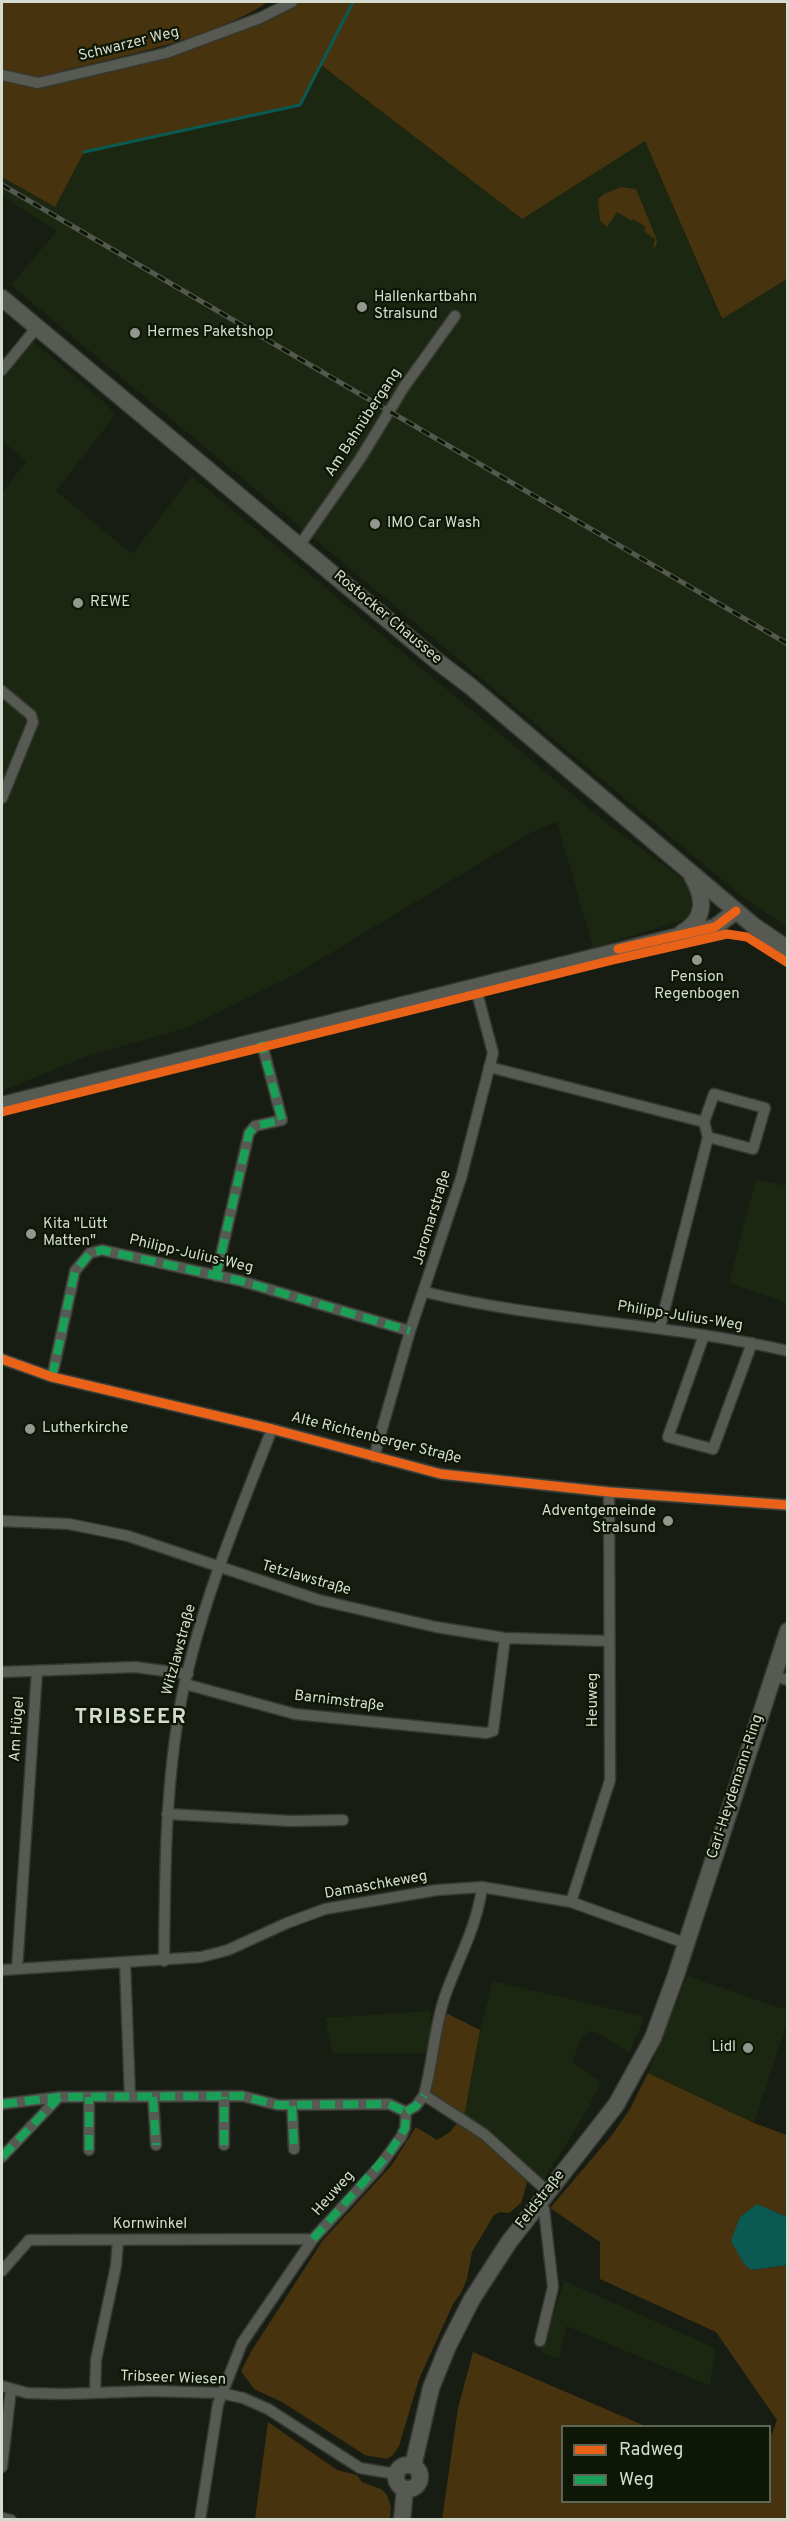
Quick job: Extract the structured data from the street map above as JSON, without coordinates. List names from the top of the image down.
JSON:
{
  "streets": {
    "main road": ["Rostocker Chaussee", "Carl-Heydemann-Ring", "Feldstraße"],
    "street": [
      "Schwarzer Weg",
      "Am Bahnübergang",
      "Jaromarstraße",
      "Philipp-Julius-Weg",
      "Alte Richtenberger Straße",
      "Tetzlawstraße",
      "Witzlawstraße",
      "Heuweg",
      "Barnimstraße",
      "Am Hügel",
      "Damaschkeweg",
      "Kornwinkel",
      "Tribseer Wiesen"
    ]
  },
  "crossings": [
    ["Am Bahnübergang", "Rostocker Chaussee"],
    ["Jaromarstraße", "Philipp-Julius-Weg"],
    ["Jaromarstraße", "Alte Richtenberger Straße"],
    ["Philipp-Julius-Weg", "Alte Richtenberger Straße"],
    ["Alte Richtenberger Straße", "Witzlawstraße"],
    ["Alte Richtenberger Straße", "Heuweg"],
    ["Tetzlawstraße", "Witzlawstraße"],
    ["Tetzlawstraße", "Heuweg"],
    ["Tetzlawstraße", "Barnimstraße"],
    ["Witzlawstraße", "Barnimstraße"],
    ["Witzlawstraße", "Damaschkeweg"],
    ["Heuweg", "Damaschkeweg"],
    ["Heuweg", "Kornwinkel"],
    ["Heuweg", "Tribseer Wiesen"],
    ["Barnimstraße", "Am Hügel"],
    ["Am Hügel", "Damaschkeweg"],
    ["Carl-Heydemann-Ring", "Damaschkeweg"],
    ["Carl-Heydemann-Ring", "Feldstraße"],
    ["Damaschkeweg", "Feldstraße"],
    ["Feldstraße", "Tribseer Wiesen"]
  ],
  "districts": ["TRIBSEER"],
  "places": [
    "Hallenkartbahn Stralsund",
    "Hermes Paketshop",
    "IMO Car Wash",
    "REWE",
    "Pension Regenbogen",
    "Kita \"Lütt Matten\"",
    "Lutherkirche",
    "Adventgemeinde Stralsund",
    "Lidl"
  ],
  "legend": ["Radweg", "Weg"]
}
